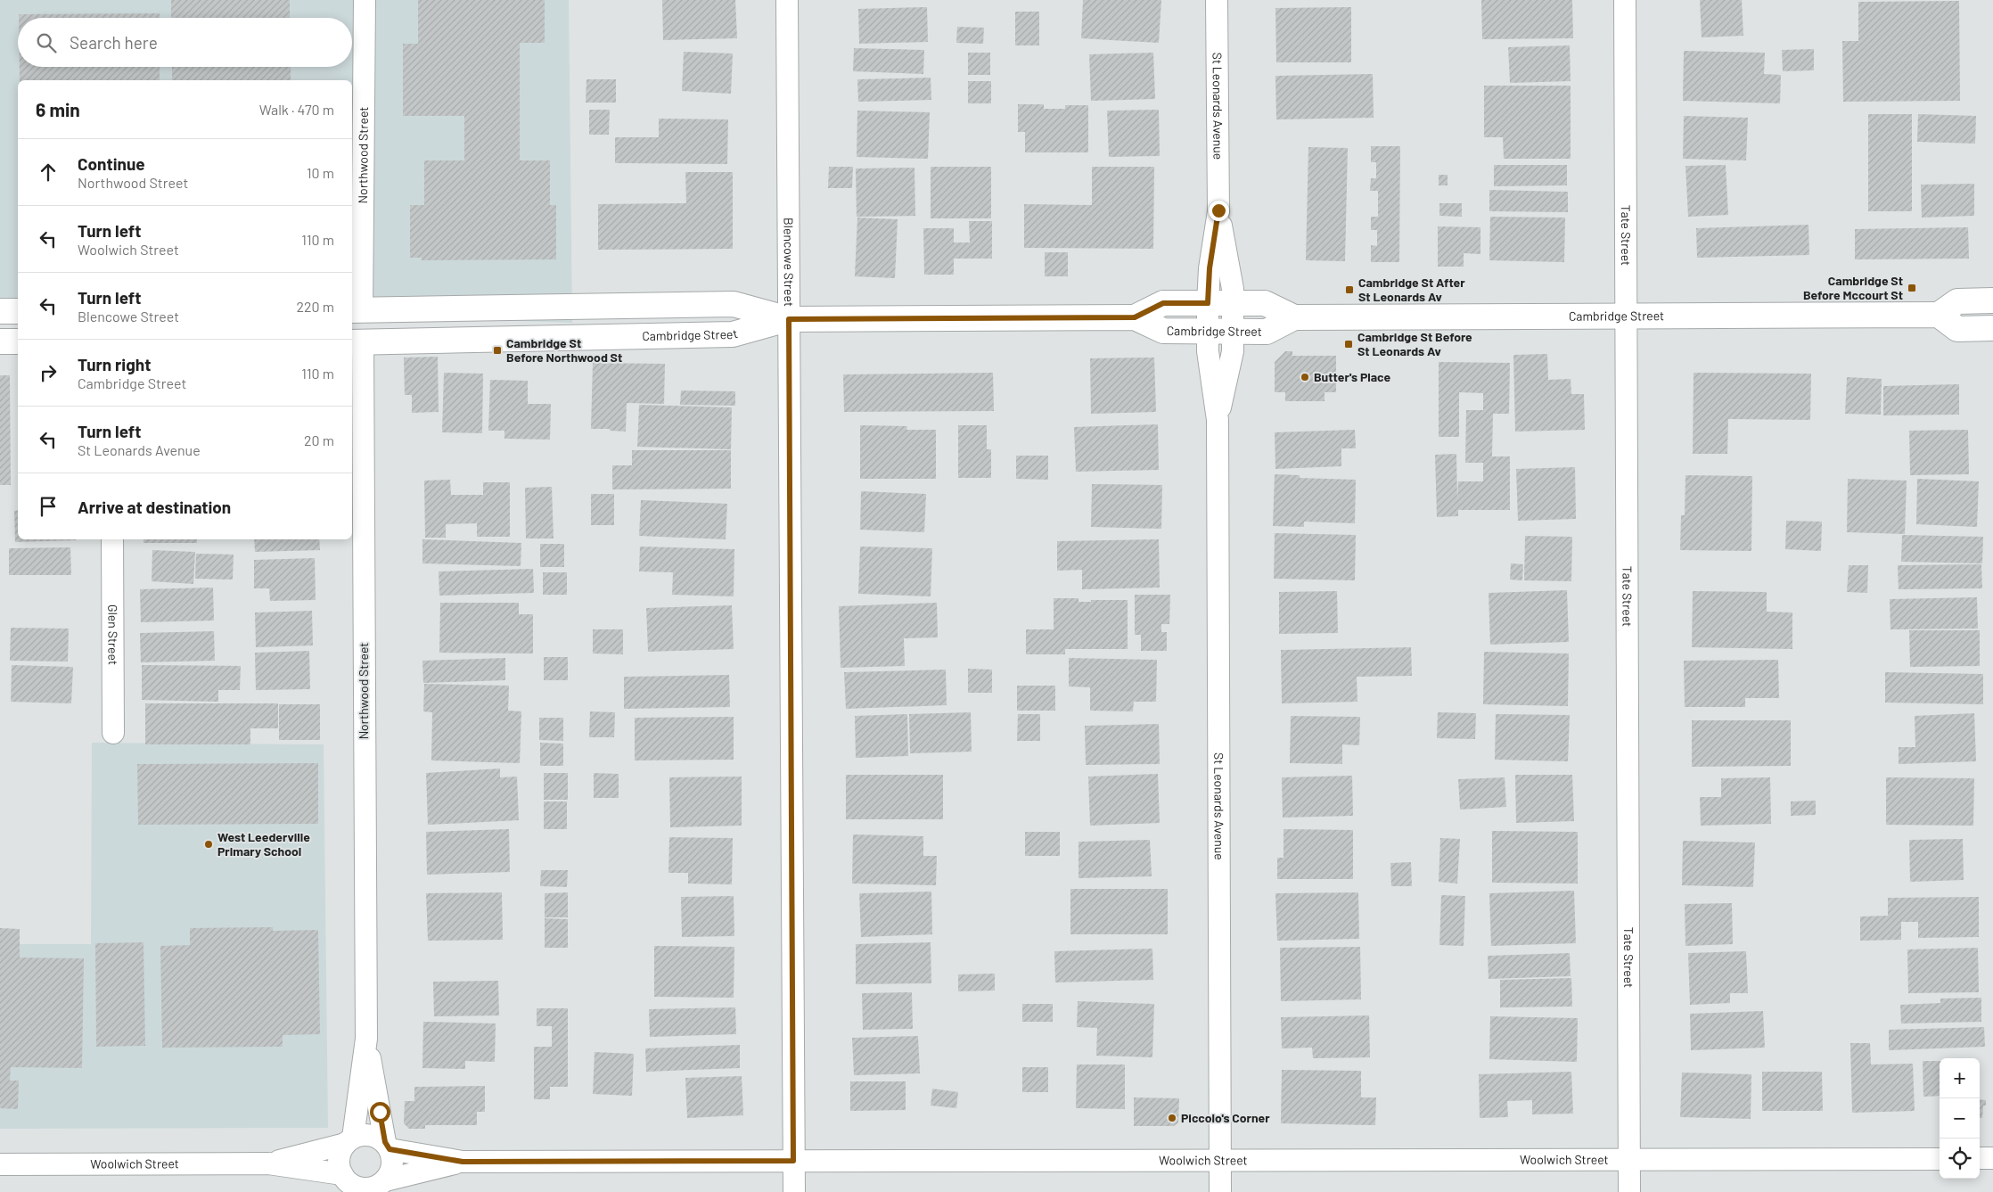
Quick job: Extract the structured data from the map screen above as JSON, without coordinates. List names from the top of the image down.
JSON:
{
  "streets": {
    "main road": ["Cambridge Street"],
    "street": [
      "St Leonards Avenue",
      "Northwood Street",
      "Tate Street",
      "Blencowe Street",
      "Glen Street",
      "Woolwich Street"
    ]
  },
  "crossings": [
    ["St Leonards Avenue", "Cambridge Street"],
    ["St Leonards Avenue", "Woolwich Street"],
    ["Northwood Street", "Cambridge Street"],
    ["Northwood Street", "Woolwich Street"],
    ["Tate Street", "Cambridge Street"],
    ["Tate Street", "Woolwich Street"],
    ["Blencowe Street", "Cambridge Street"],
    ["Blencowe Street", "Woolwich Street"]
  ],
  "places": {
    "transit": [
      "Cambridge St Before Mccourt St",
      "Cambridge St After St Leonards Av",
      "Cambridge St Before St Leonards Av",
      "Cambridge St Before Northwood St"
    ],
    "other": ["Butter's Place", "West Leederville Primary School", "Piccolo's Corner"]
  },
  "page": {
    "search": "Search here",
    "heading": ["6 min", "Walk · 470 m"],
    "list": [
      ["Continue", "Northwood Street", "10 m"],
      ["Turn left", "Woolwich Street", "110 m"],
      ["Turn left", "Blencowe Street", "220 m"],
      ["Turn right", "Cambridge Street", "110 m"],
      ["Turn left", "St Leonards Avenue", "20 m"],
      "Arrive at destination"
    ],
    "map_buttons": ["+", "−"]
  }
}
